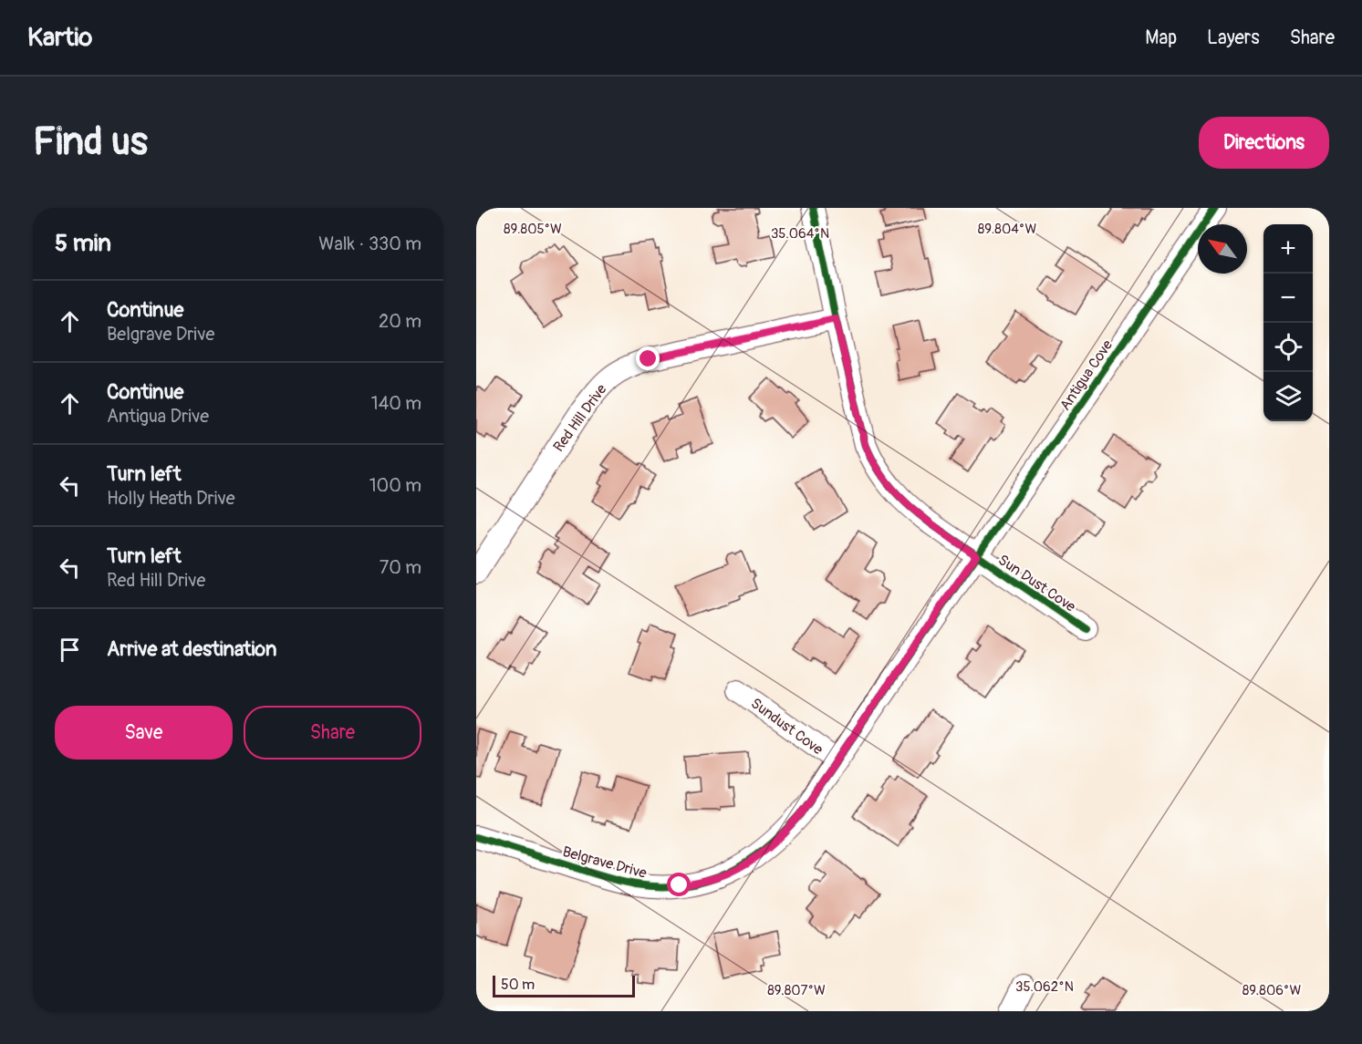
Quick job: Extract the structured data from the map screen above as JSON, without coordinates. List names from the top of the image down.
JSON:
{
  "streets": {
    "street": [
      "Antigua Cove",
      "Red Hill Drive",
      "Sun Dust Cove",
      "Sundust Cove",
      "Belgrave Drive"
    ]
  },
  "crossings": [
    ["Antigua Cove", "Sun Dust Cove"],
    ["Antigua Cove", "Sundust Cove"],
    ["Antigua Cove", "Belgrave Drive"],
    ["Red Hill Drive", "Sun Dust Cove"],
    ["Sundust Cove", "Belgrave Drive"]
  ],
  "scale_bar": "50 m",
  "north": "top left",
  "page": {
    "header": "Kartio",
    "nav": ["Map", "Layers", "Share"],
    "buttons": [
      "Directions",
      ["Save", "Share"]
    ],
    "title": "Find us",
    "heading": ["5 min", "Walk · 330 m"],
    "map_buttons": ["+", "−"],
    "list": [
      ["Continue", "Belgrave Drive", "20 m"],
      ["Continue", "Antigua Drive", "140 m"],
      ["Turn left", "Holly Heath Drive", "100 m"],
      ["Turn left", "Red Hill Drive", "70 m"],
      "Arrive at destination"
    ],
    "scale": "50 m"
  },
  "coordinates": [
    "89.805°W",
    "89.804°W",
    "35.064°N",
    "35.062°N",
    "89.807°W",
    "89.806°W"
  ]
}
